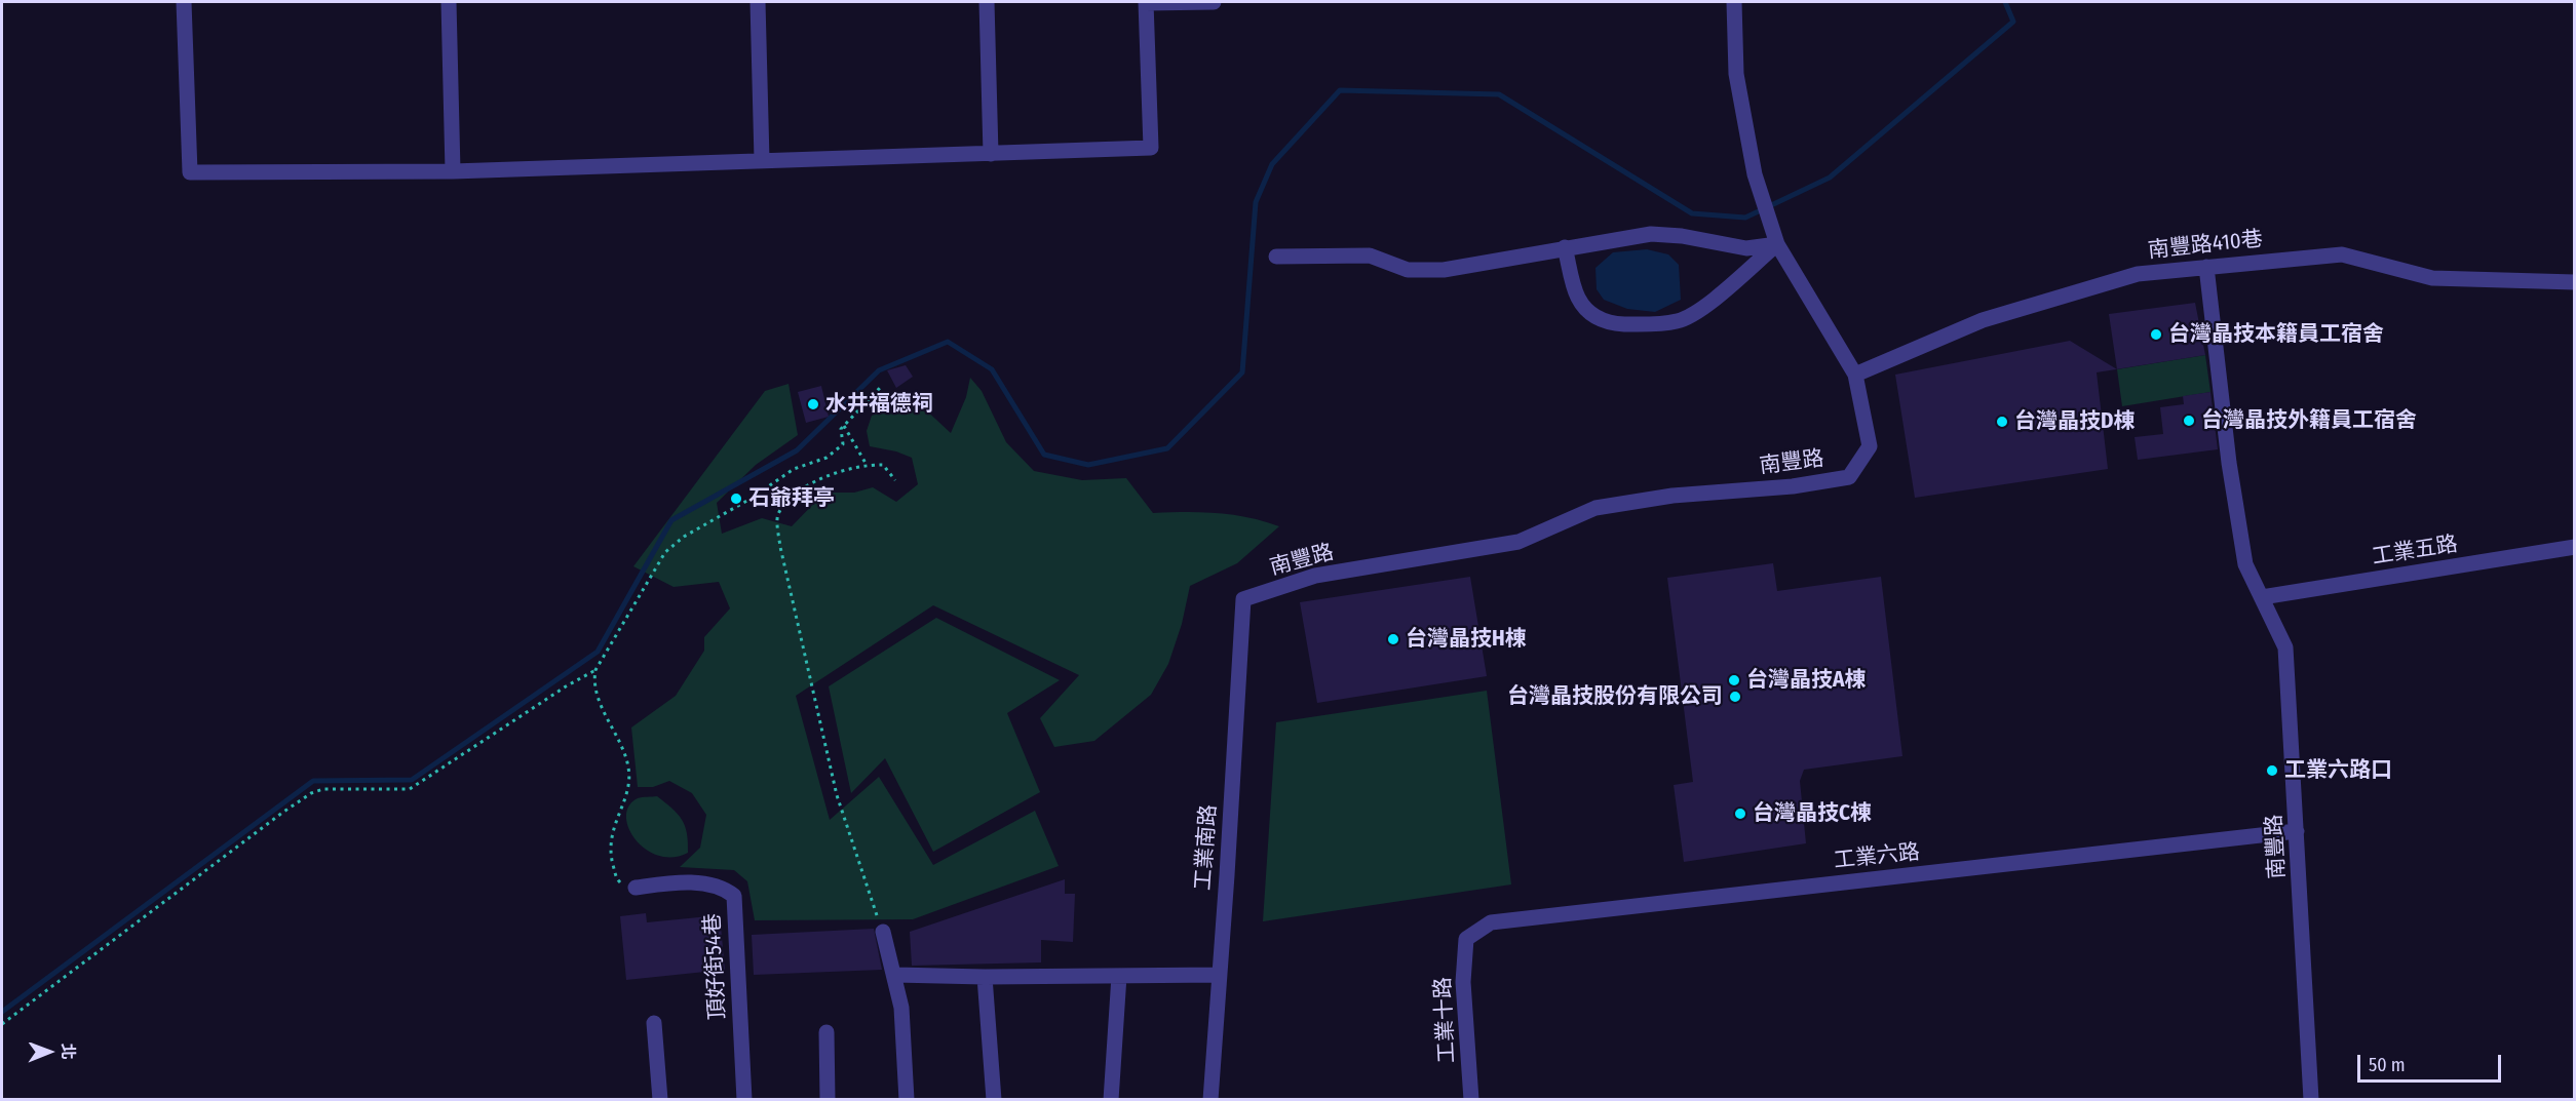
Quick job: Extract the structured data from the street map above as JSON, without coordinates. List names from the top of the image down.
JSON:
{
  "streets": {
    "street": [
      "南豐路410巷",
      "南豐路",
      "工業五路",
      "工業南路",
      "工業六路",
      "頂好街54巷",
      "工業十路"
    ]
  },
  "crossings": [
    ["南豐路410巷", "南豐路"],
    ["南豐路", "工業五路"],
    ["南豐路", "工業南路"],
    ["南豐路", "工業六路"],
    ["工業六路", "工業十路"]
  ],
  "places": [
    "台灣晶技本籍員工宿舍",
    "水井福德祠",
    "台灣晶技外籍員工宿舍",
    "台灣晶技D棟",
    "石爺拜亭",
    "台灣晶技H棟",
    "台灣晶技A棟",
    "台灣晶技股份有限公司",
    "工業六路口",
    "台灣晶技C棟"
  ],
  "scale_bar": "50 m",
  "north": "right"
}
